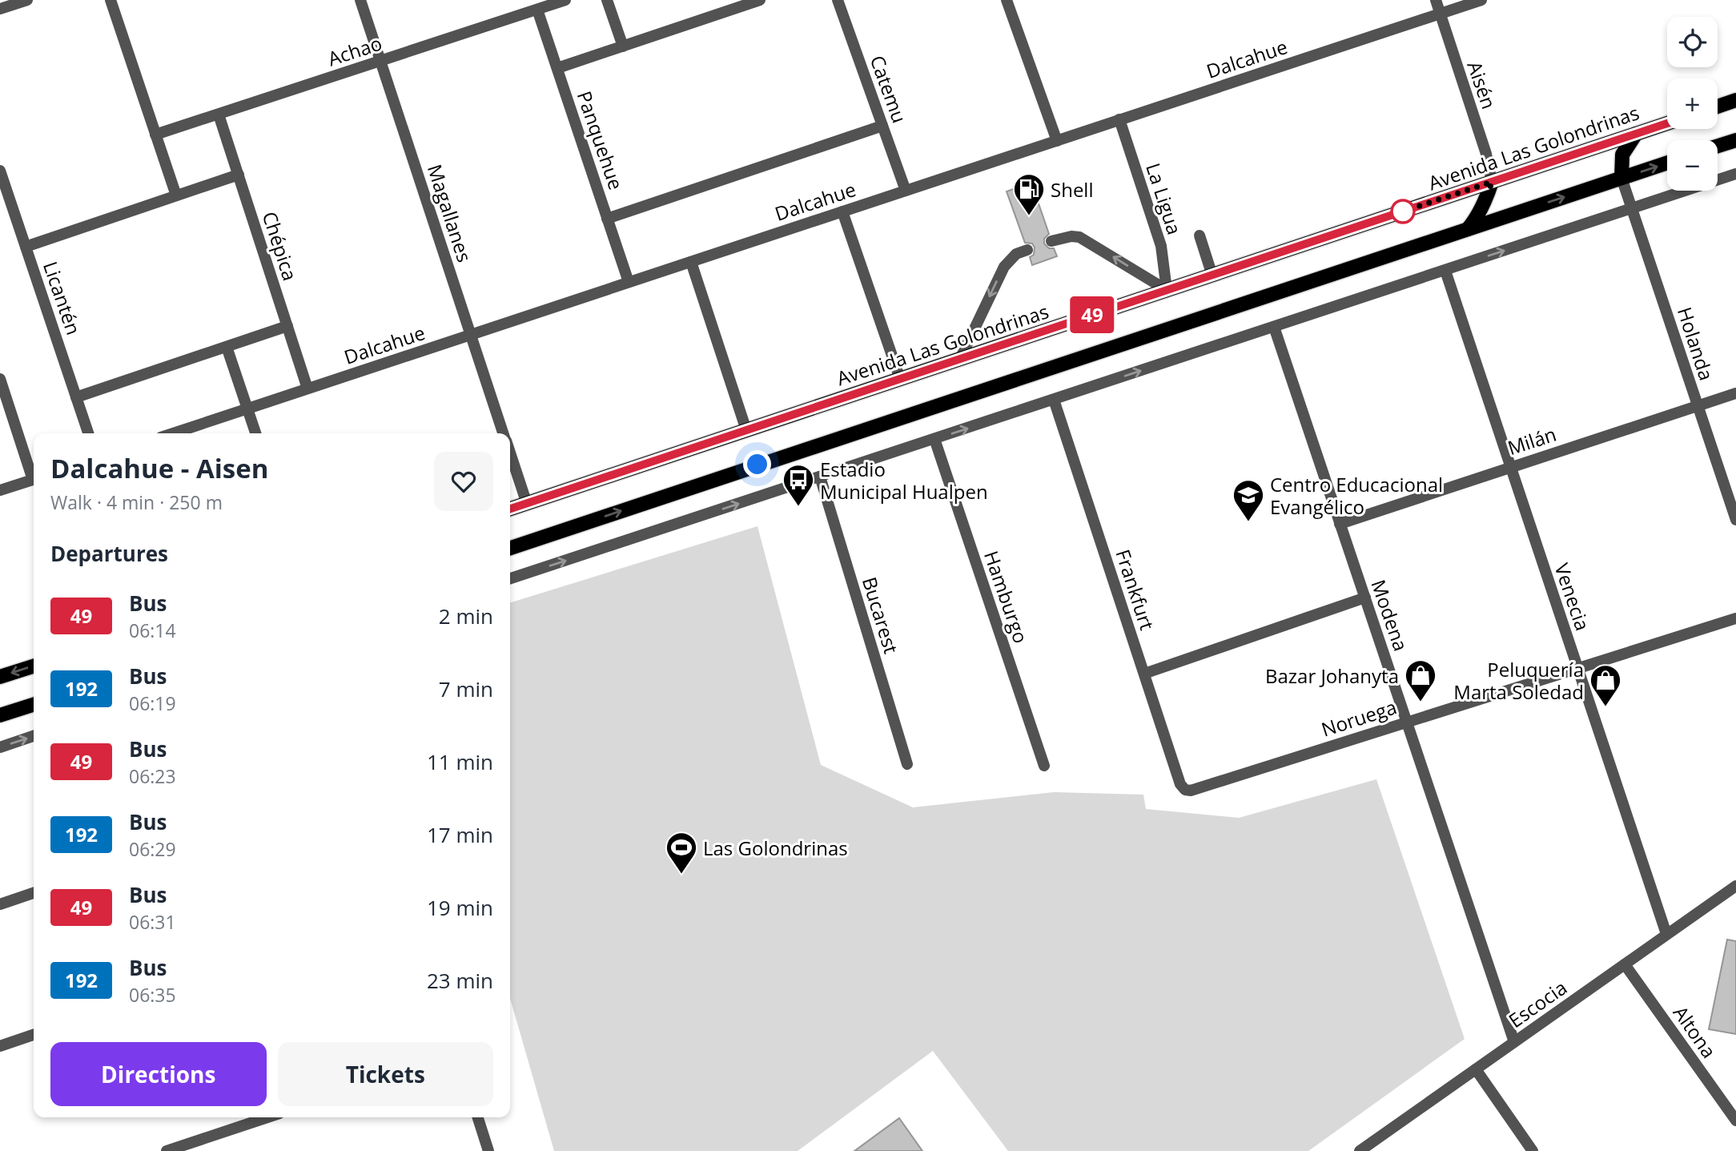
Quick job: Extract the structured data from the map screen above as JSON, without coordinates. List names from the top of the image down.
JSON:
{
  "streets": {
    "main road": ["Avenida Las Golondrinas"],
    "street": [
      "Achao",
      "Dalcahue",
      "Aisén",
      "Catemu",
      "Panquehue",
      "La Ligua",
      "Magallanes",
      "Chépica",
      "Licantén",
      "Holanda",
      "Milán",
      "Frankfurt",
      "Hamburgo",
      "Venecia",
      "Bucarest",
      "Modena",
      "Noruega",
      "Escocia",
      "Altona"
    ]
  },
  "crossings": [
    ["Achao", "Panquehue"],
    ["Achao", "Magallanes"],
    ["Achao", "Chépica"],
    ["Dalcahue", "Aisén"],
    ["Dalcahue", "Catemu"],
    ["Dalcahue", "Panquehue"],
    ["Dalcahue", "La Ligua"],
    ["Dalcahue", "Magallanes"],
    ["Dalcahue", "Chépica"],
    ["Aisén", "Avenida Las Golondrinas"],
    ["Avenida Las Golondrinas", "La Ligua"],
    ["Avenida Las Golondrinas", "Magallanes"],
    ["Holanda", "Milán"],
    ["Milán", "Venecia"],
    ["Milán", "Modena"],
    ["Frankfurt", "Noruega"],
    ["Venecia", "Noruega"],
    ["Venecia", "Escocia"],
    ["Modena", "Noruega"],
    ["Modena", "Escocia"],
    ["Escocia", "Altona"]
  ],
  "places": {
    "fuel station": ["Shell"],
    "bus stop": ["Estadio Municipal Hualpen"],
    "school or university": ["Centro Educacional Evangélico"],
    "shop": ["Bazar Johanyta", "Peluquería Marta Soledad"],
    "sports": ["Las Golondrinas"]
  },
  "lines": ["bus line 49"],
  "page": {
    "on_map": "49",
    "map_buttons": ["+", "−"],
    "heading": [
      ["Dalcahue - Aisen", "Walk · 4 min · 250 m"],
      "Departures"
    ],
    "list": [
      {
        "mark": "49",
        "name": "Bus",
        "note": "06:14",
        "value": "2 min"
      },
      {
        "mark": "192",
        "name": "Bus",
        "note": "06:19",
        "value": "7 min"
      },
      {
        "mark": "49",
        "name": "Bus",
        "note": "06:23",
        "value": "11 min"
      },
      {
        "mark": "192",
        "name": "Bus",
        "note": "06:29",
        "value": "17 min"
      },
      {
        "mark": "49",
        "name": "Bus",
        "note": "06:31",
        "value": "19 min"
      },
      {
        "mark": "192",
        "name": "Bus",
        "note": "06:35",
        "value": "23 min"
      }
    ],
    "buttons": ["Directions", "Tickets"]
  }
}
